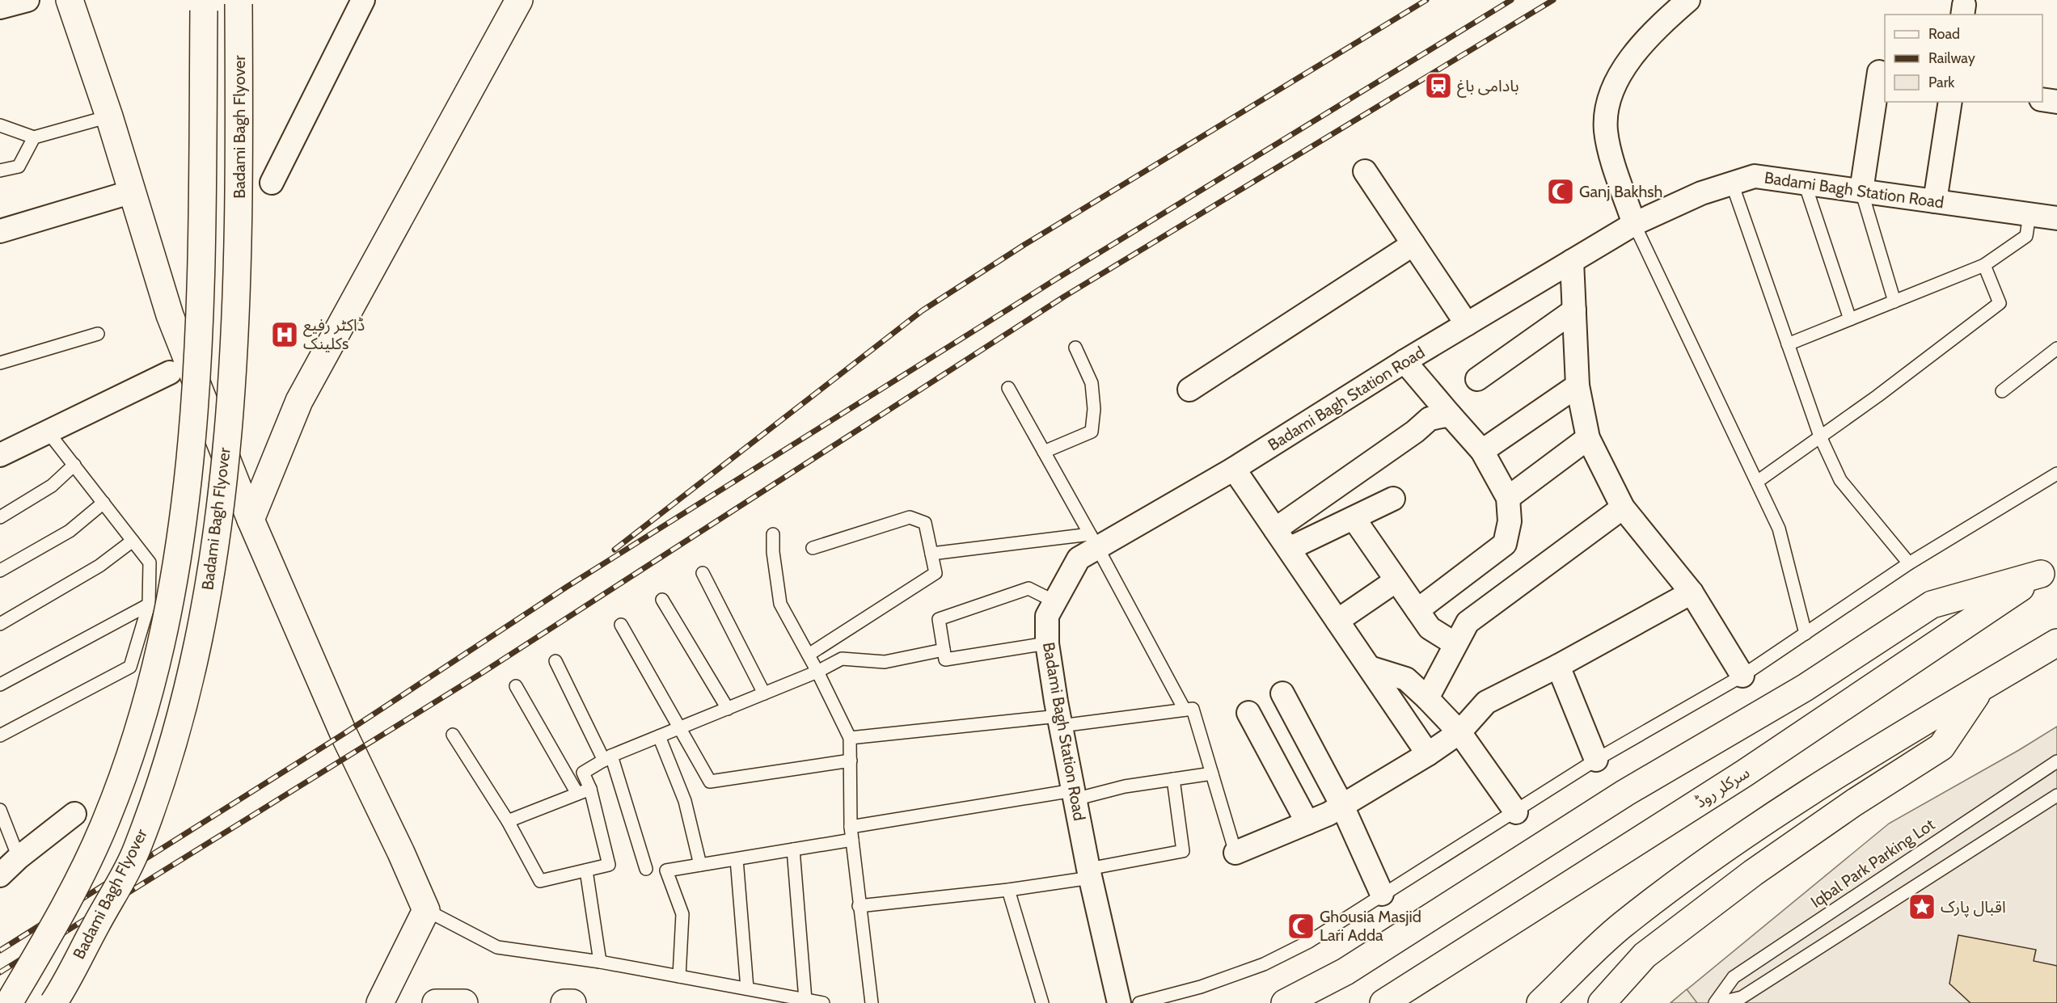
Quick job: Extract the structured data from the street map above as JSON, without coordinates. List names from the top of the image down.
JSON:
{
  "streets": {
    "street": ["Badami Bagh Flyover", "Badami Bagh Station Road", "سرکلر روڈ"],
    "lane": ["Iqbal Park Parking Lot"]
  },
  "places": {
    "station": ["بادامی باغ"],
    "mosque": ["Ganj Bakhsh", "Ghousia Masjid Lari Adda"],
    "hospital": ["ڈاکٹر رفیع کلینکs"],
    "place": ["اقبال پارک"]
  },
  "legend": ["Road", "Railway", "Park"]
}
